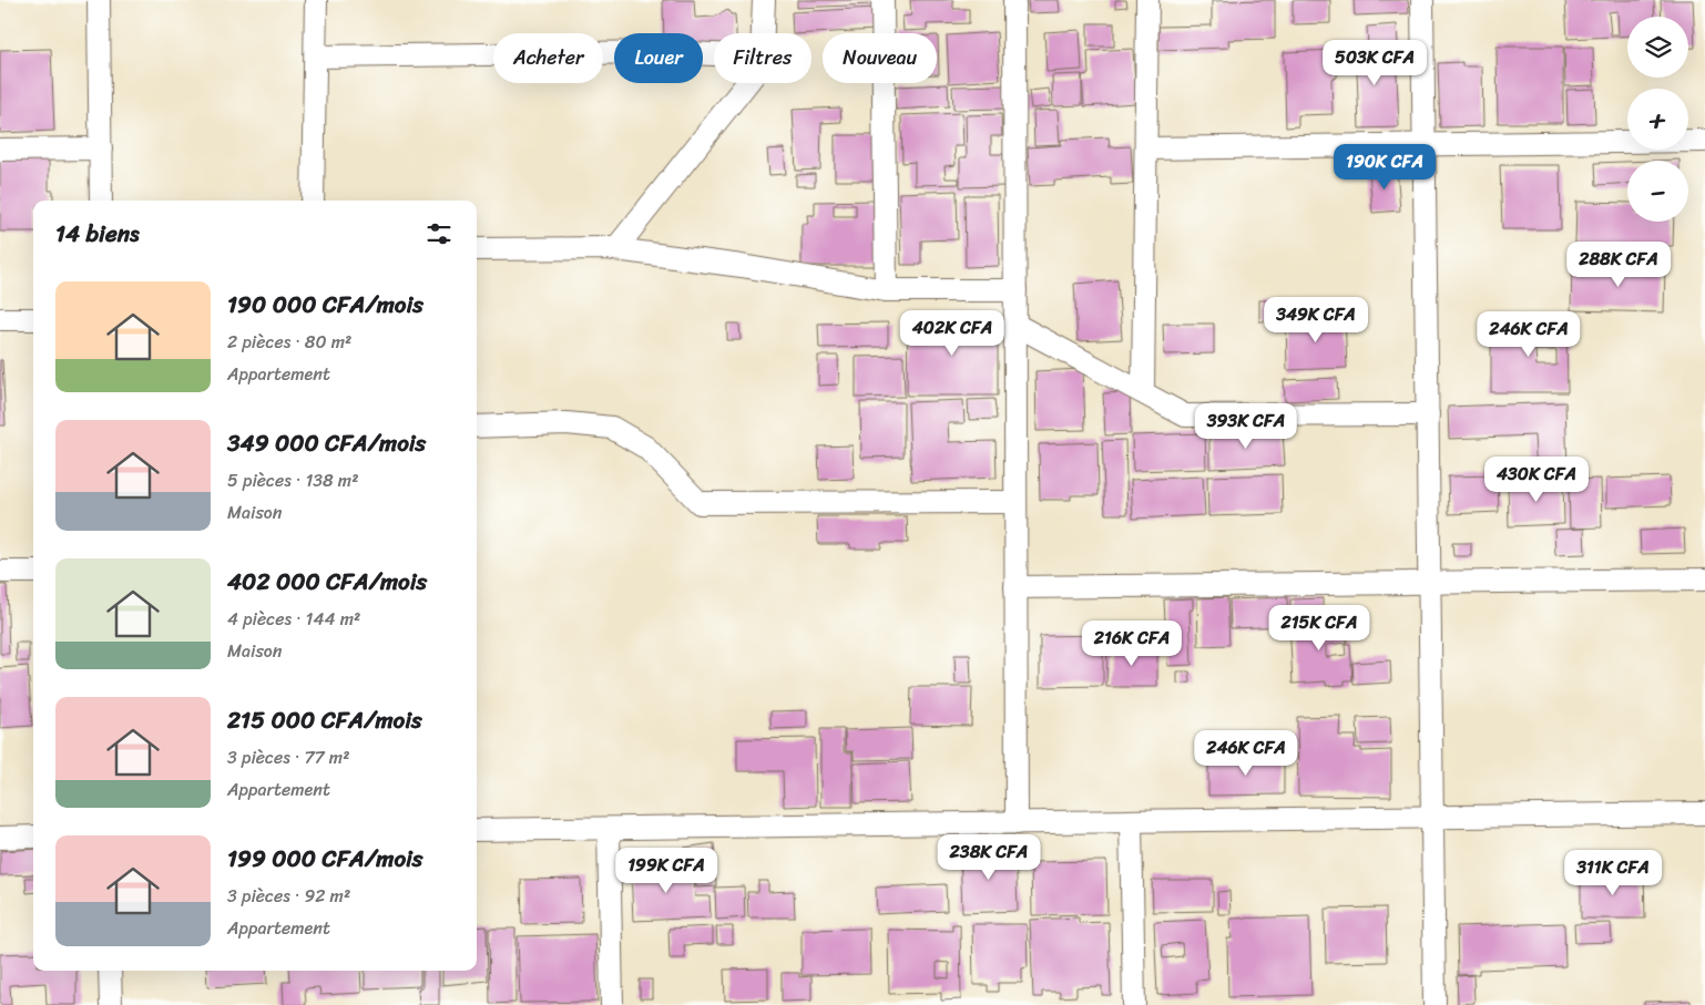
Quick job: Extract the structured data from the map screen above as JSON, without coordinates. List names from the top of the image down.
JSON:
{
  "page": {
    "map_buttons": ["+", "−"],
    "chip": [
      "Acheter",
      "Louer",
      "Filtres",
      "Nouveau"
    ],
    "price": [
      "503K CFA",
      "190K CFA",
      "288K CFA",
      "349K CFA",
      "402K CFA",
      "246K CFA",
      "393K CFA",
      "430K CFA",
      "215K CFA",
      "216K CFA",
      "246K CFA",
      "238K CFA",
      "199K CFA",
      "311K CFA"
    ],
    "heading": "14 biens",
    "list": [
      {
        "name": "190 000 CFA/mois",
        "note": "2 pièces · 80 m² · Appartement"
      },
      {
        "name": "349 000 CFA/mois",
        "note": "5 pièces · 138 m² · Maison"
      },
      {
        "name": "402 000 CFA/mois",
        "note": "4 pièces · 144 m² · Maison"
      },
      {
        "name": "215 000 CFA/mois",
        "note": "3 pièces · 77 m² · Appartement"
      },
      {
        "name": "199 000 CFA/mois",
        "note": "3 pièces · 92 m² · Appartement"
      }
    ]
  }
}
